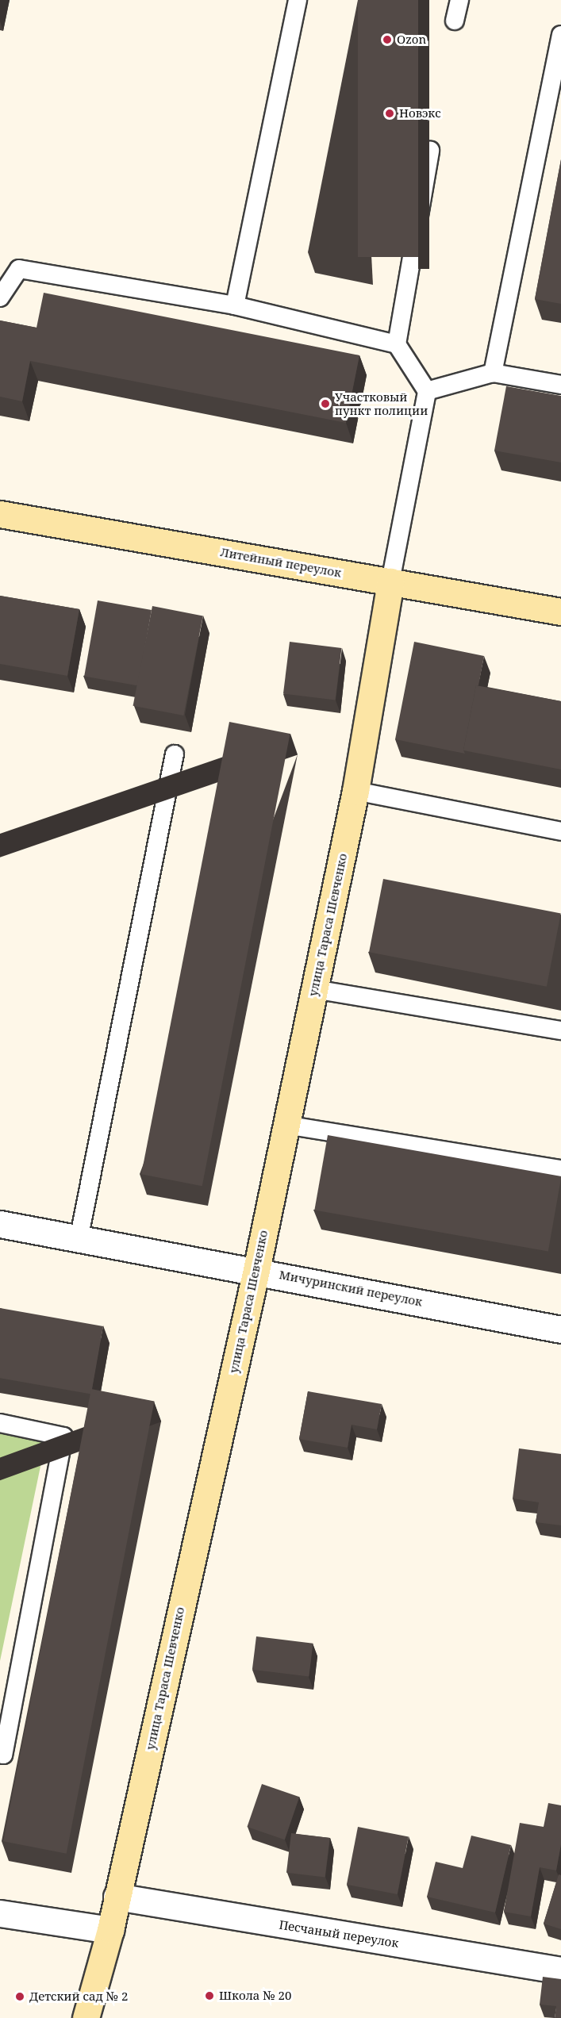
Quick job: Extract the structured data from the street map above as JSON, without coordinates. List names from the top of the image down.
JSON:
{
  "streets": {
    "street": [
      "Литейный переулок",
      "улица Тараса Шевченко",
      "Мичуринский переулок",
      "Песчаный переулок"
    ]
  },
  "crossings": [
    ["Литейный переулок", "улица Тараса Шевченко"],
    ["улица Тараса Шевченко", "Мичуринский переулок"],
    ["улица Тараса Шевченко", "Песчаный переулок"]
  ],
  "places": [
    "Ozon",
    "Новэкс",
    "Участковый пункт полиции",
    "Школа № 20",
    "Детский сад № 2"
  ]
}
